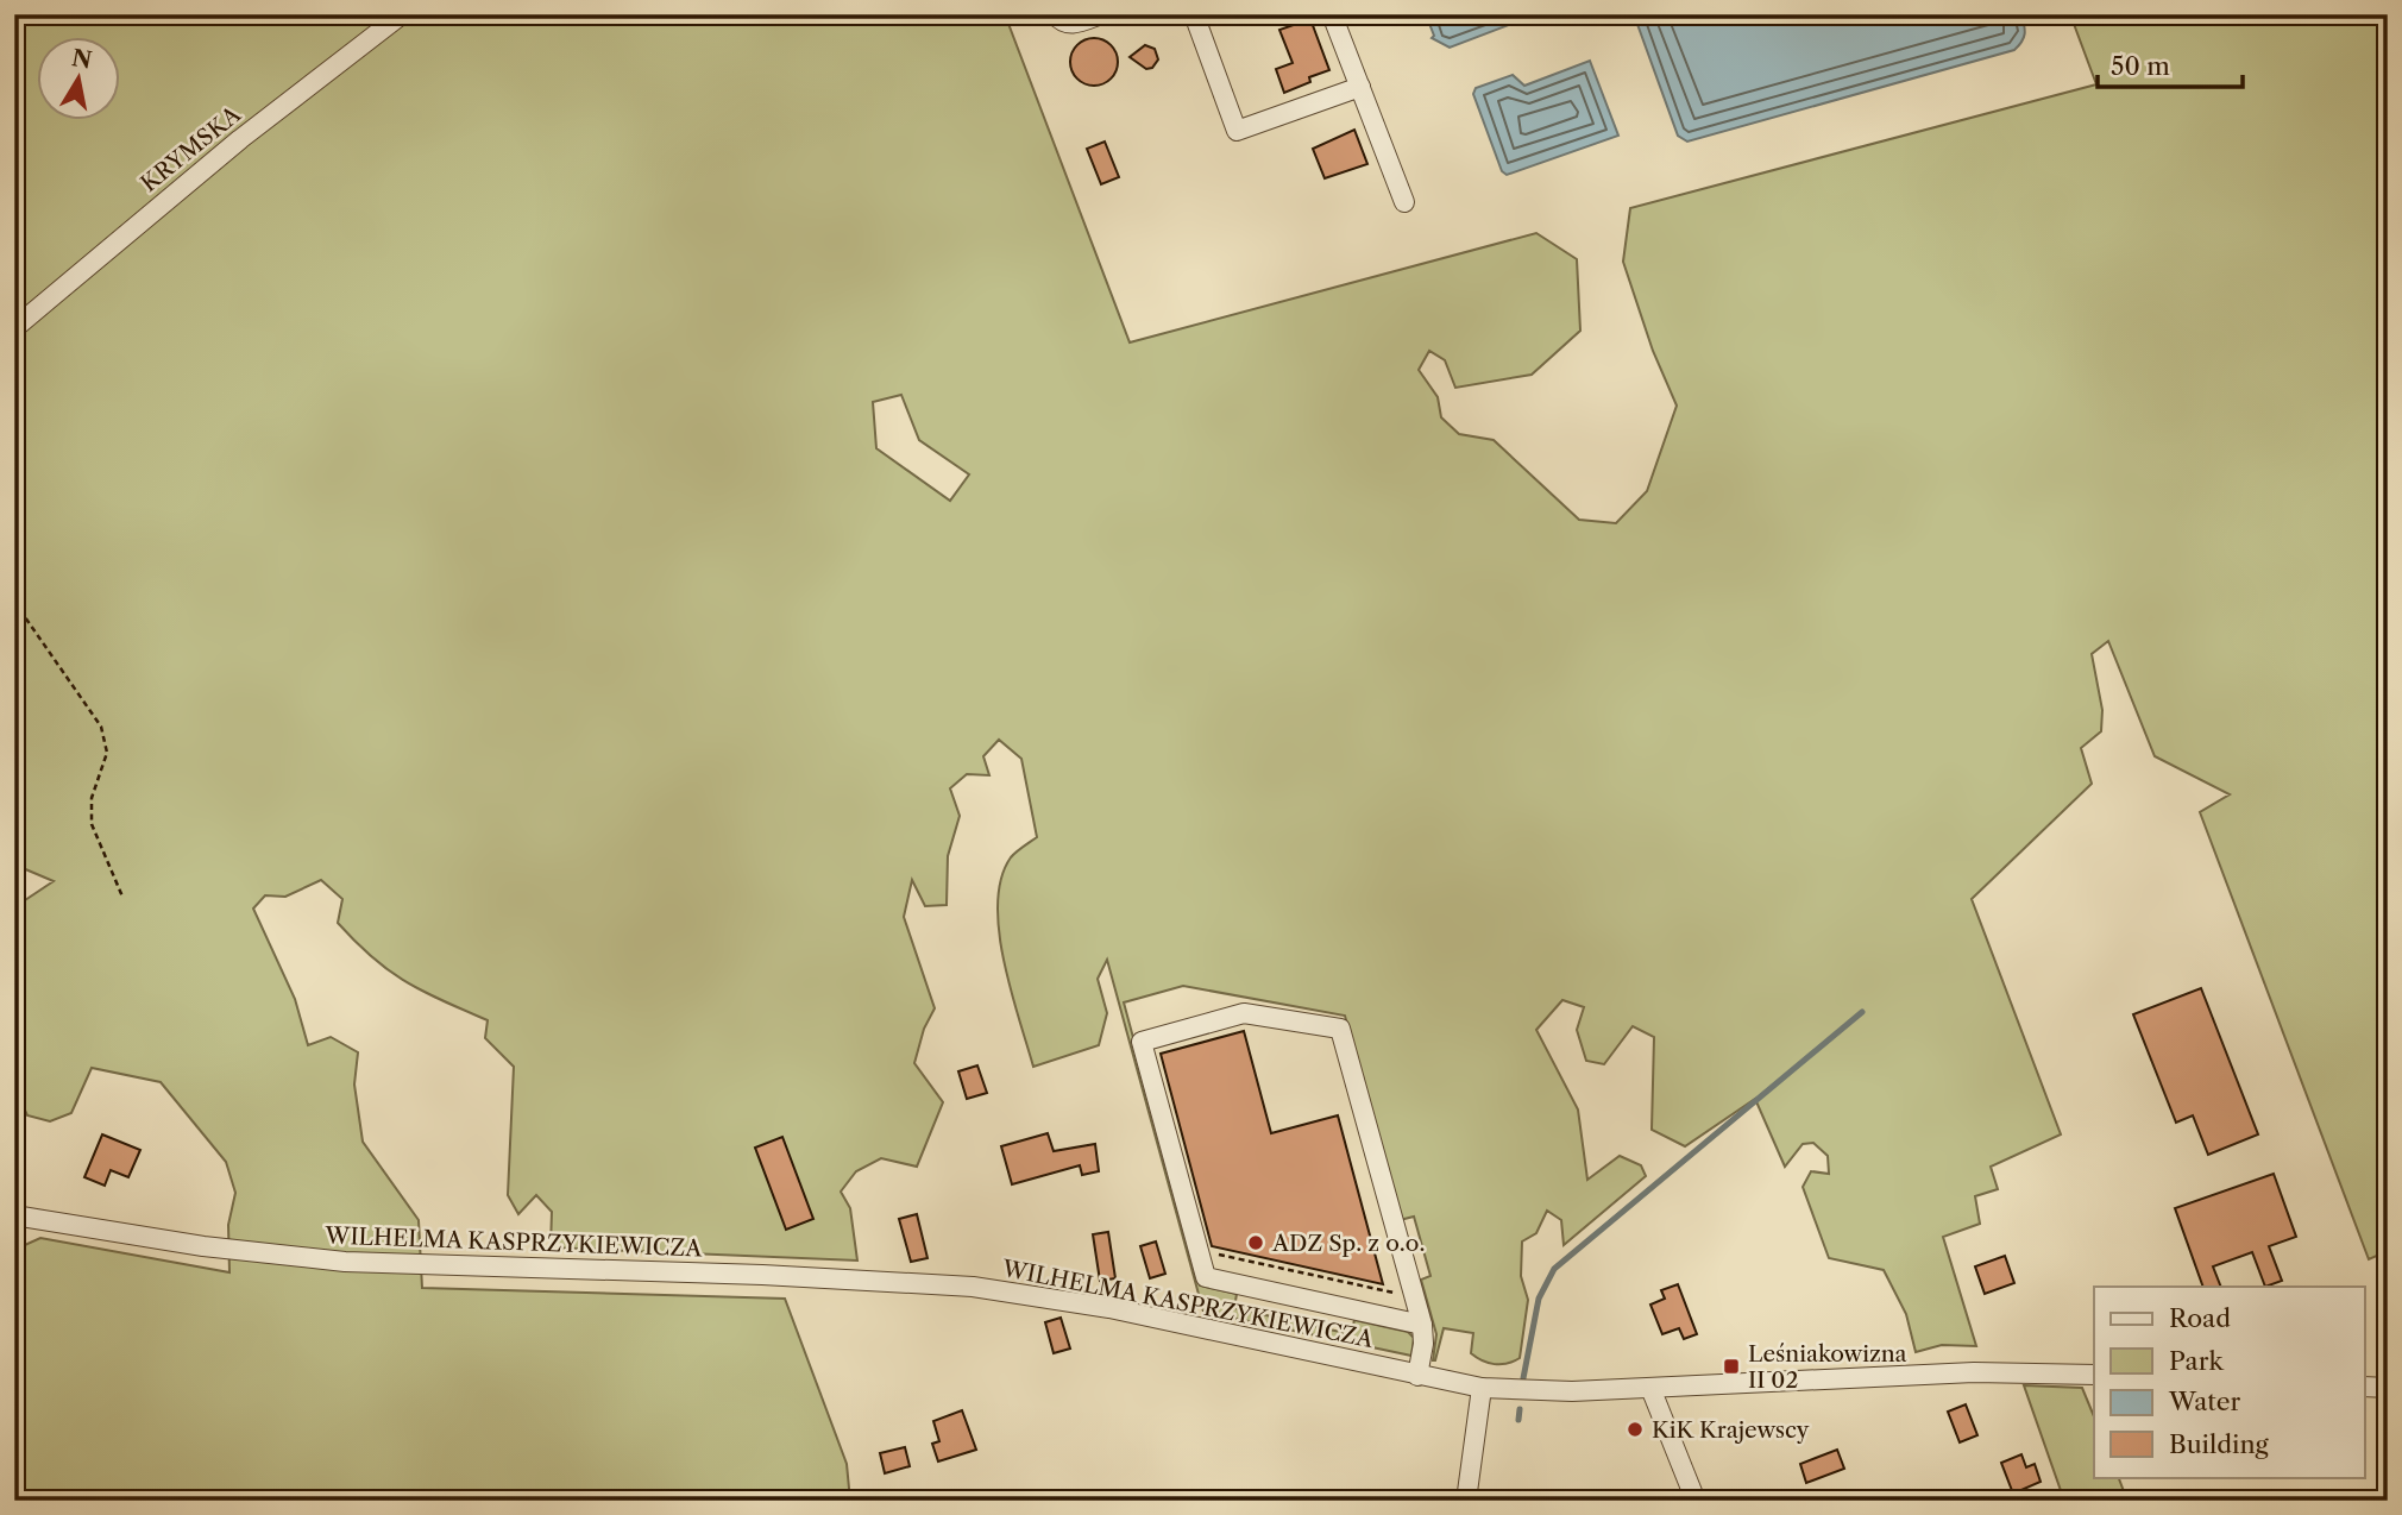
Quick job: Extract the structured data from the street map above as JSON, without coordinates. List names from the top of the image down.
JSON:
{
  "streets": {
    "street": ["KRYMSKA", "WILHELMA KASPRZYKIEWICZA"]
  },
  "places": {
    "other": ["ADZ Sp. z o.o.", "KiK Krajewscy"],
    "transit": ["Leśniakowizna II 02"]
  },
  "legend": [
    "Road",
    "Park",
    "Water",
    "Building"
  ],
  "scale_bar": "50 m",
  "north": "top"
}
